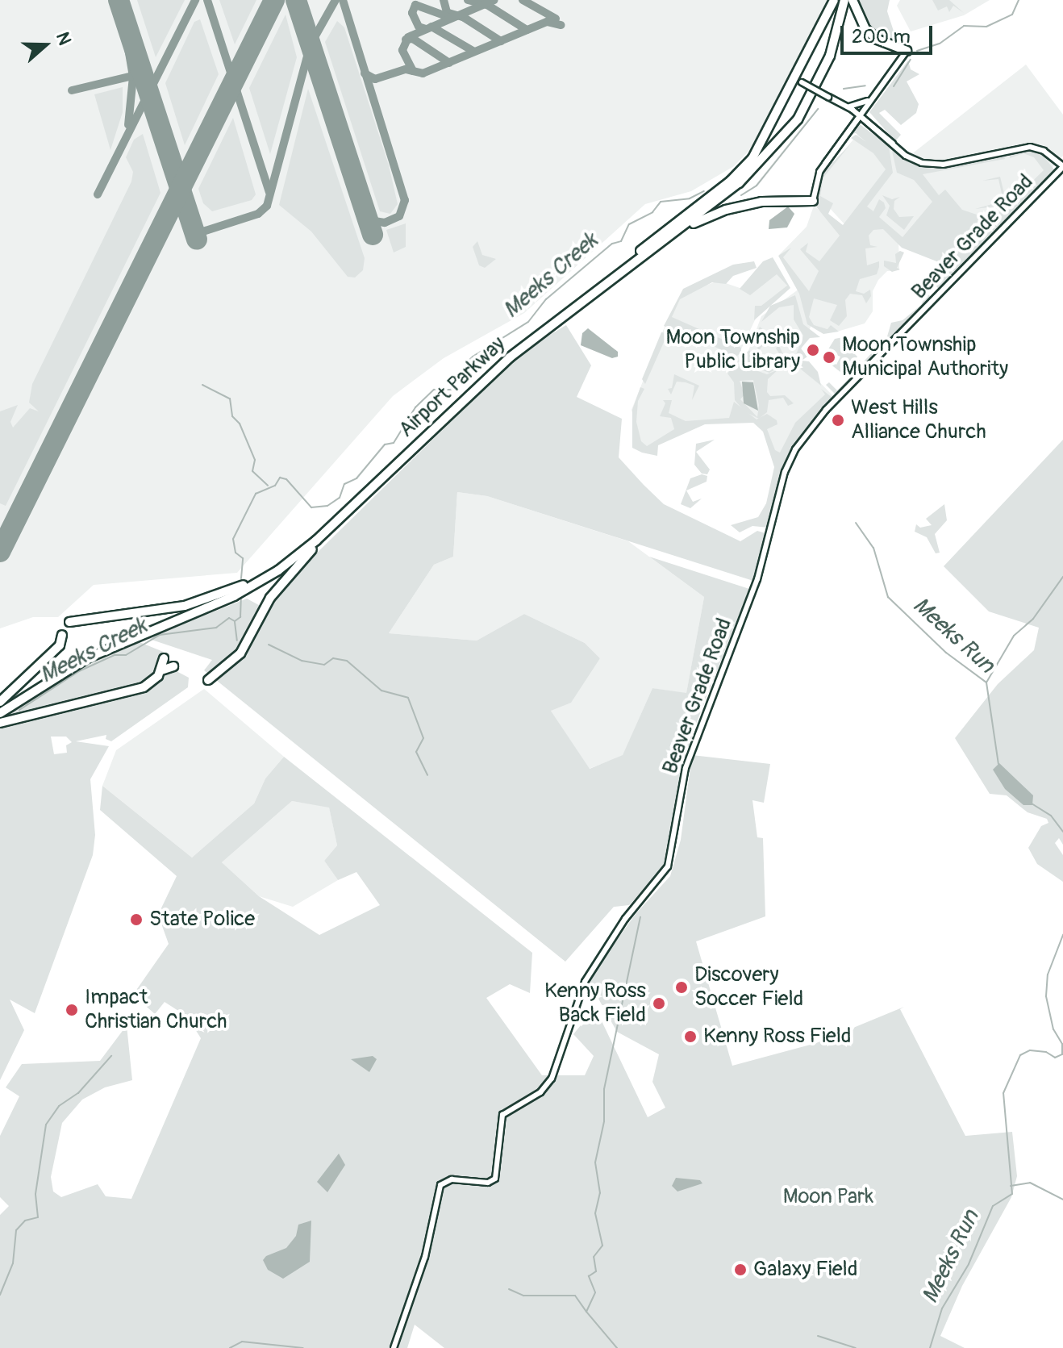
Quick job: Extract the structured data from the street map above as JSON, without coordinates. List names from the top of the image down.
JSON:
{
  "streets": {
    "highway": ["Airport Parkway"],
    "main road": ["Beaver Grade Road"]
  },
  "water": ["Meeks Creek", "Meeks Run"],
  "parks": ["Moon Park"],
  "places": [
    "Moon Township Public Library",
    "Moon Township Municipal Authority",
    "West Hills Alliance Church",
    "State Police",
    "Discovery Soccer Field",
    "Kenny Ross Back Field",
    "Impact Christian Church",
    "Kenny Ross Field",
    "Galaxy Field"
  ],
  "scale_bar": "200 m",
  "north": "right"
}
